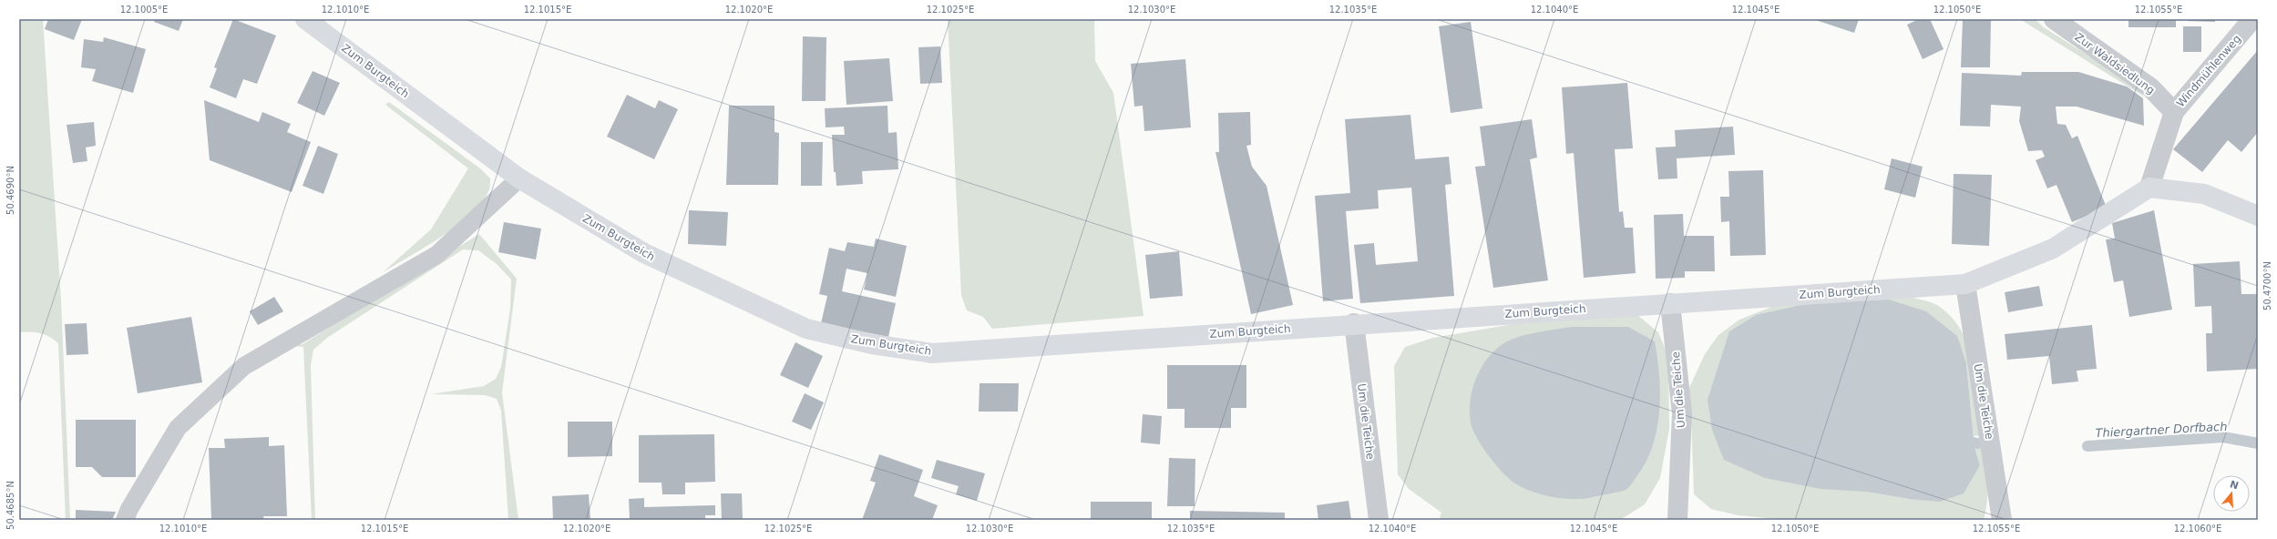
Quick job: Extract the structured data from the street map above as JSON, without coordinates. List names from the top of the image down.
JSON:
{
  "streets": {
    "street": [
      "Zur Waldsiedlung",
      "Zum Burgteich",
      "Windmühlenweg",
      "Um die Teiche"
    ]
  },
  "crossings": [
    ["Zur Waldsiedlung", "Windmühlenweg"],
    ["Zum Burgteich", "Windmühlenweg"],
    ["Zum Burgteich", "Um die Teiche"]
  ],
  "water": ["Thiergartner Dorfbach"],
  "north": "top",
  "coordinates": [
    "12.1005°E",
    "12.1010°E",
    "12.1015°E",
    "12.1020°E",
    "12.1025°E",
    "12.1030°E",
    "12.1035°E",
    "12.1040°E",
    "12.1045°E",
    "12.1050°E",
    "12.1055°E",
    "50.4690°N",
    "50.4700°N",
    "50.4685°N",
    "12.1060°E"
  ]
}
